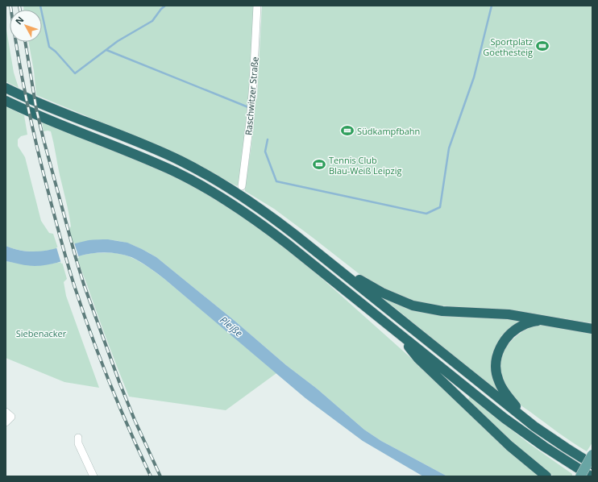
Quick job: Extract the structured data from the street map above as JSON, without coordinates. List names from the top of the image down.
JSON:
{
  "streets": {
    "street": ["Raschwitzer Straße"]
  },
  "water": ["Pleiße"],
  "parks": ["Siebenacker"],
  "places": {
    "sports": ["Sportplatz Goethesteig", "Südkampfbahn", "Tennis Club Blau-Weiß Leipzig"]
  },
  "north": "top left"
}
